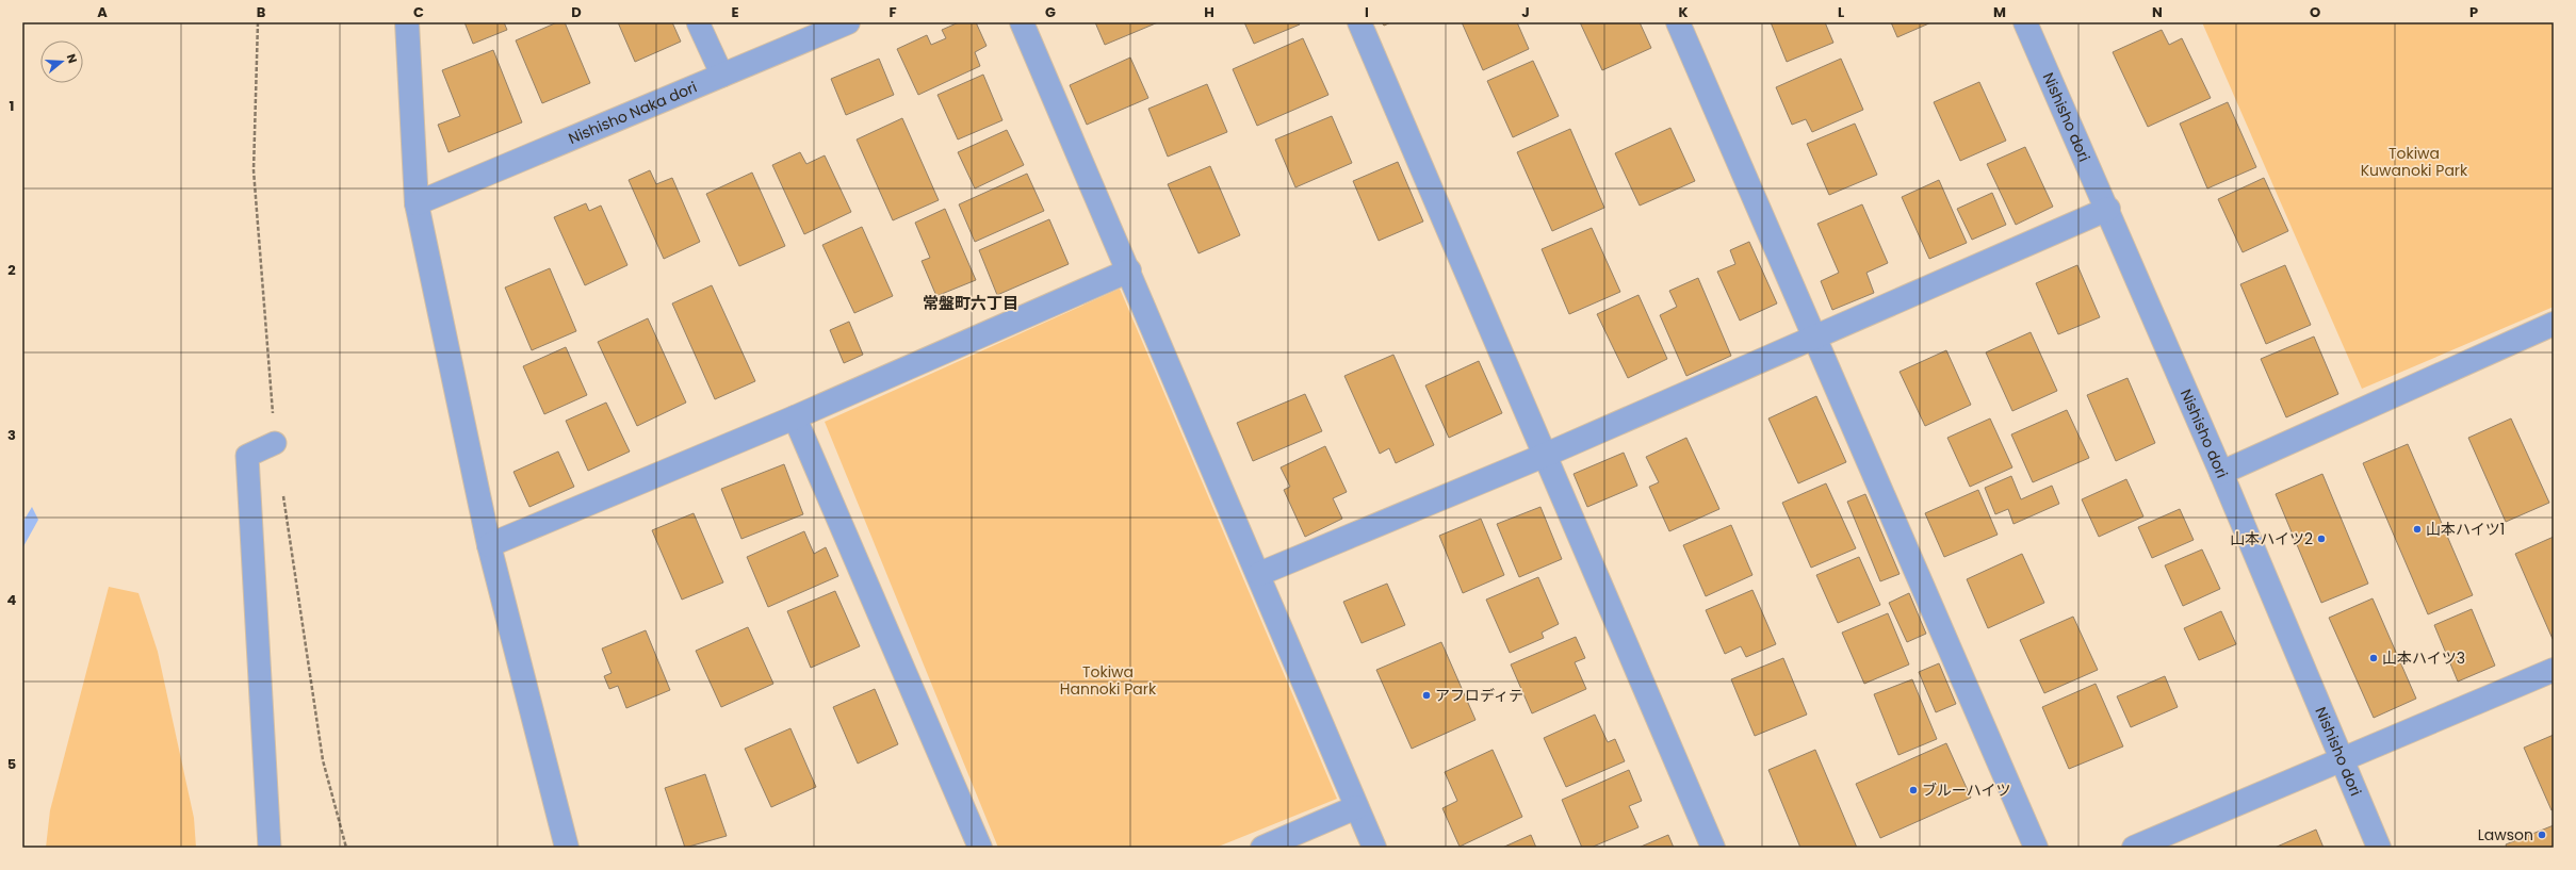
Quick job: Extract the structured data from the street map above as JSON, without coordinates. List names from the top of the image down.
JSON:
{
  "streets": {
    "street": ["Nishisho Naka dori", "Nishisho dori"]
  },
  "districts": ["常盤町六丁目"],
  "parks": ["Tokiwa Kuwanoki Park", "Tokiwa Hannoki Park"],
  "places": [
    "山本ハイツ1",
    "山本ハイツ2",
    "山本ハイツ3",
    "アフロディテ",
    "ブルーハイツ",
    "Lawson"
  ],
  "north": "right",
  "grid": {
    "columns": [
      "A",
      "B",
      "C",
      "D",
      "E",
      "F",
      "G",
      "H",
      "I",
      "J",
      "K",
      "L",
      "M",
      "N",
      "O",
      "P"
    ],
    "rows": [
      "1",
      "2",
      "3",
      "4",
      "5"
    ]
  }
}
